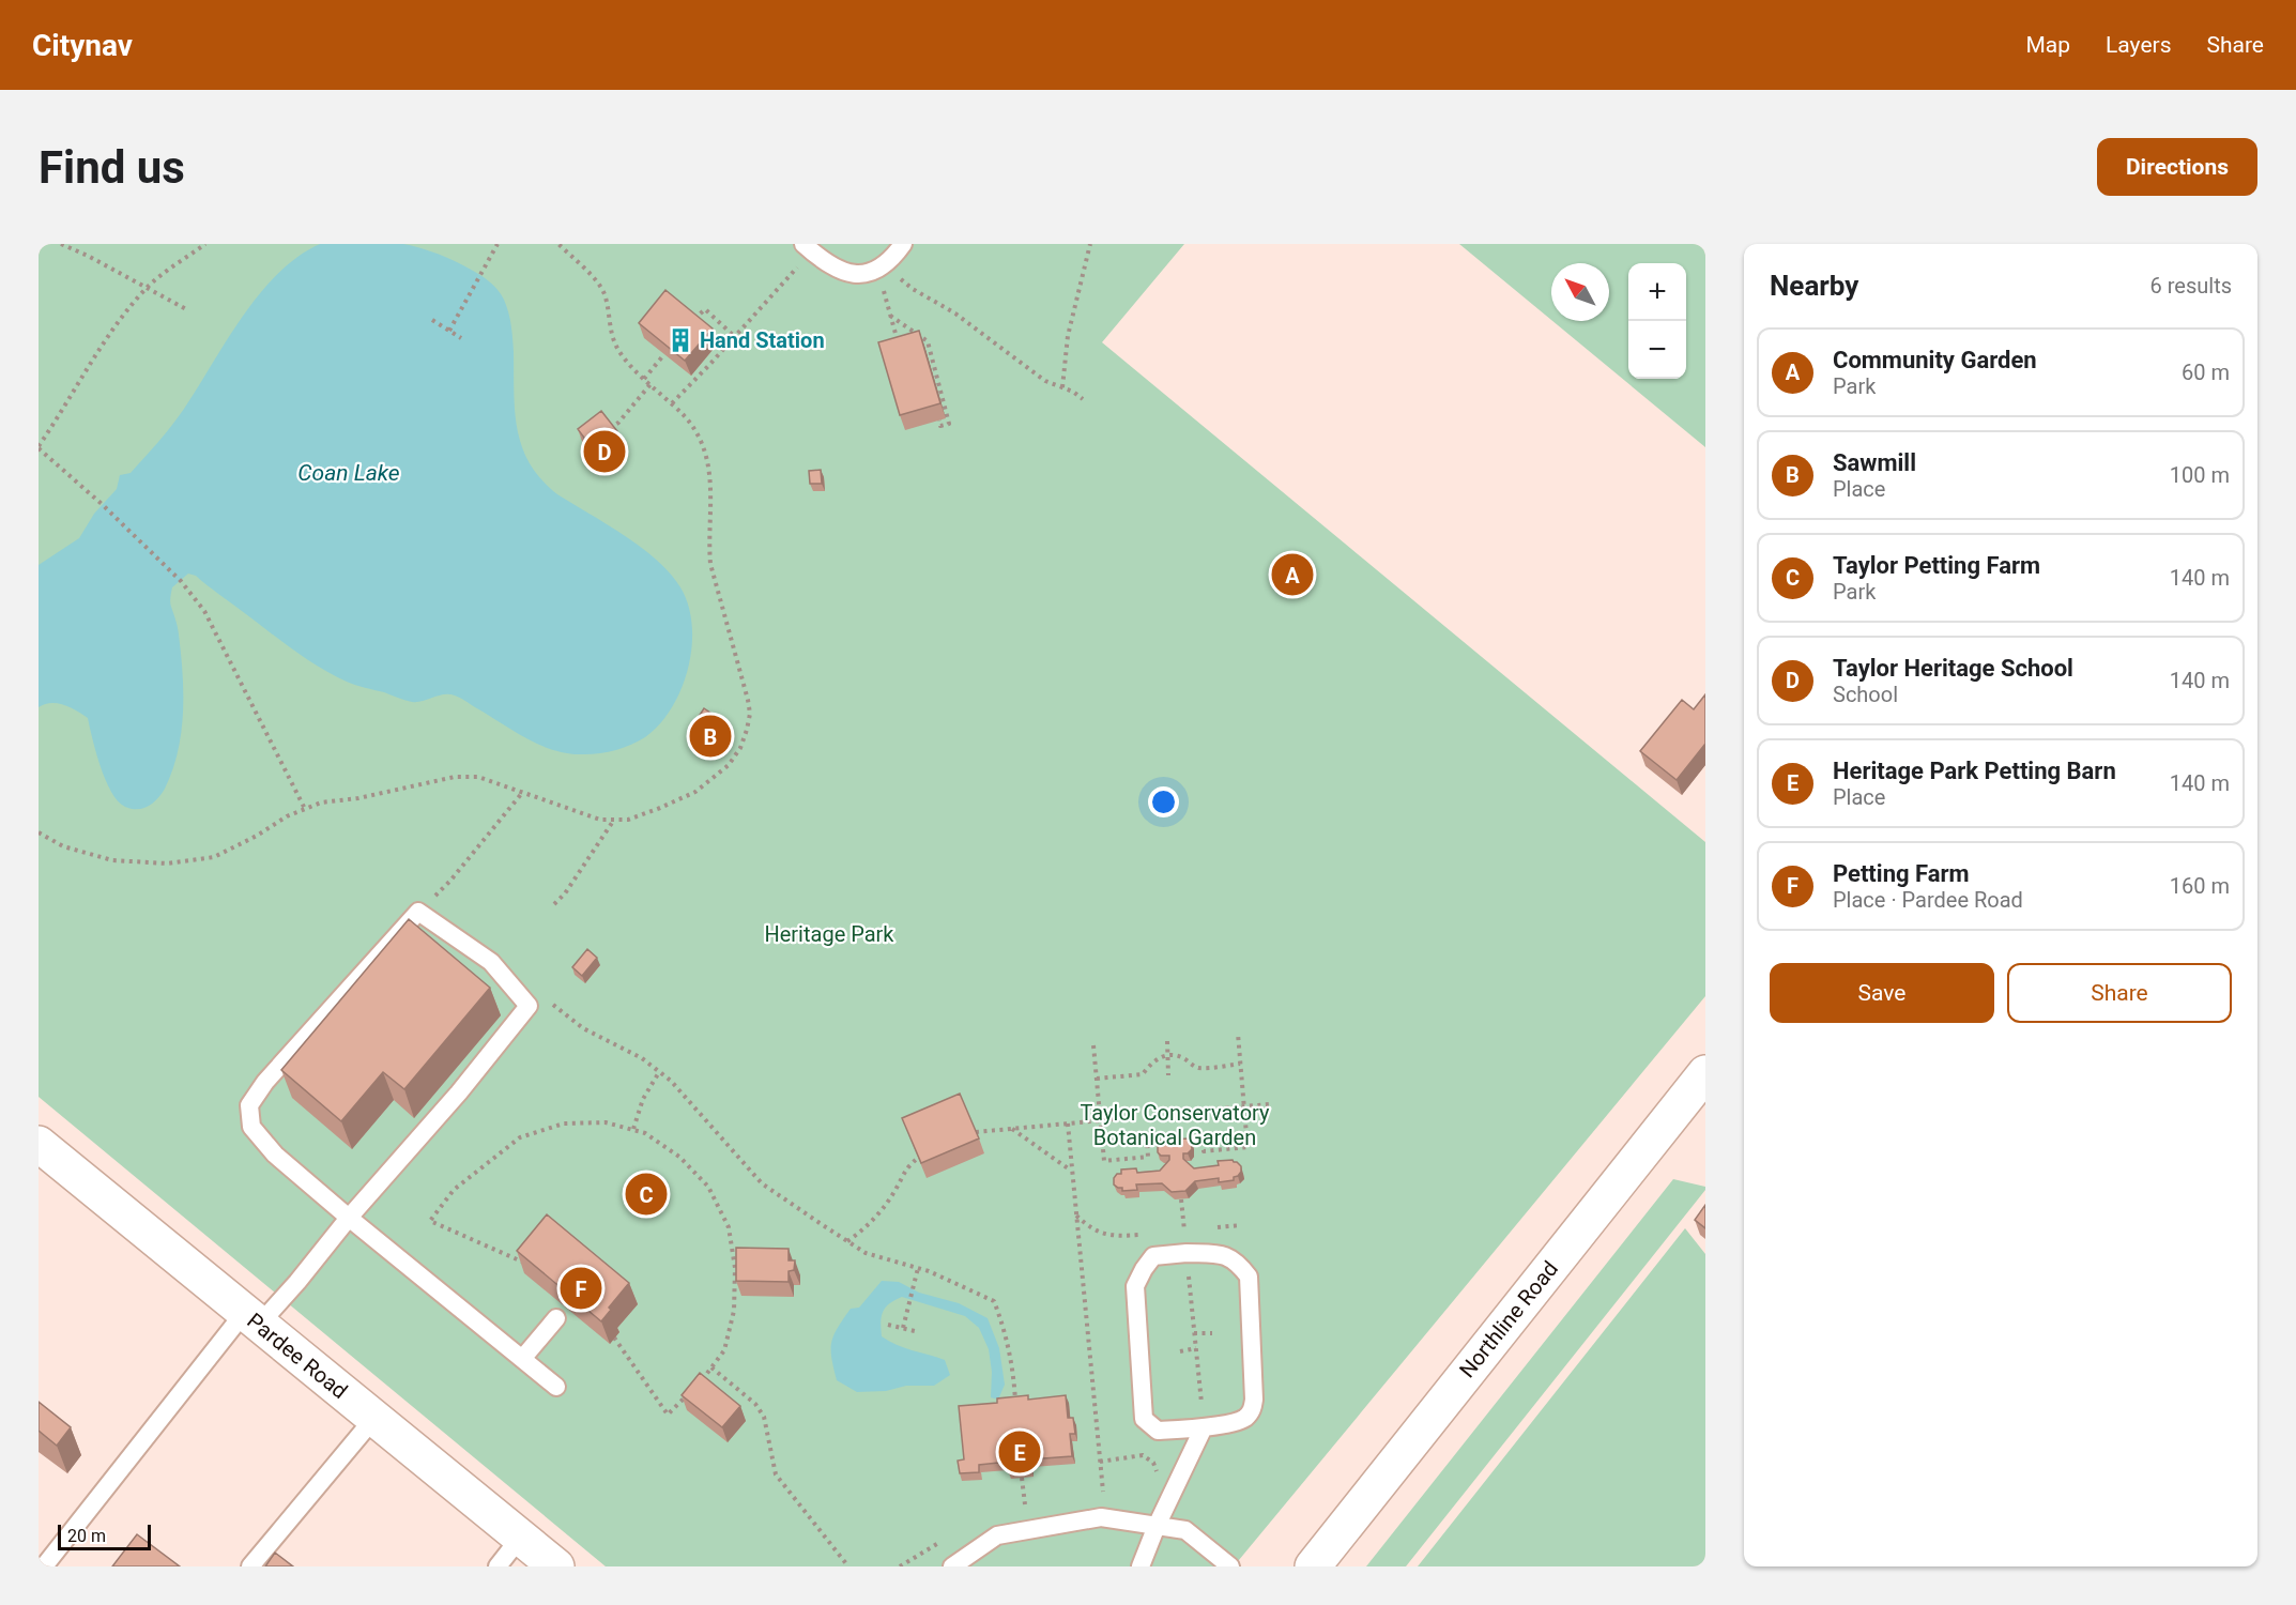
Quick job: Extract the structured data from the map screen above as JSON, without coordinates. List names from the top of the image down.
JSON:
{
  "streets": {
    "main road": ["Northline Road", "Pardee Road"]
  },
  "water": ["Coan Lake"],
  "parks": ["Heritage Park", "Taylor Conservatory Botanical Garden"],
  "places": {
    "building": ["Hand Station"]
  },
  "scale_bar": "20 m",
  "north": "top left",
  "page": {
    "header": "Citynav",
    "nav": ["Map", "Layers", "Share"],
    "buttons": [
      "Directions",
      ["Save", "Share"]
    ],
    "title": "Find us",
    "heading": ["Nearby", "6 results"],
    "map_buttons": ["+", "−"],
    "list": [
      {
        "mark": "A",
        "name": "Community Garden",
        "note": "Park",
        "value": "60 m"
      },
      {
        "mark": "B",
        "name": "Sawmill",
        "note": "Place",
        "value": "100 m"
      },
      {
        "mark": "C",
        "name": "Taylor Petting Farm",
        "note": "Park",
        "value": "140 m"
      },
      {
        "mark": "D",
        "name": "Taylor Heritage School",
        "note": "School",
        "value": "140 m"
      },
      {
        "mark": "E",
        "name": "Heritage Park Petting Barn",
        "note": "Place",
        "value": "140 m"
      },
      {
        "mark": "F",
        "name": "Petting Farm",
        "note": "Place · Pardee Road",
        "value": "160 m"
      }
    ],
    "pins": [
      "D",
      "A",
      "B",
      "C",
      "F",
      "E"
    ],
    "scale": "20 m"
  }
}
